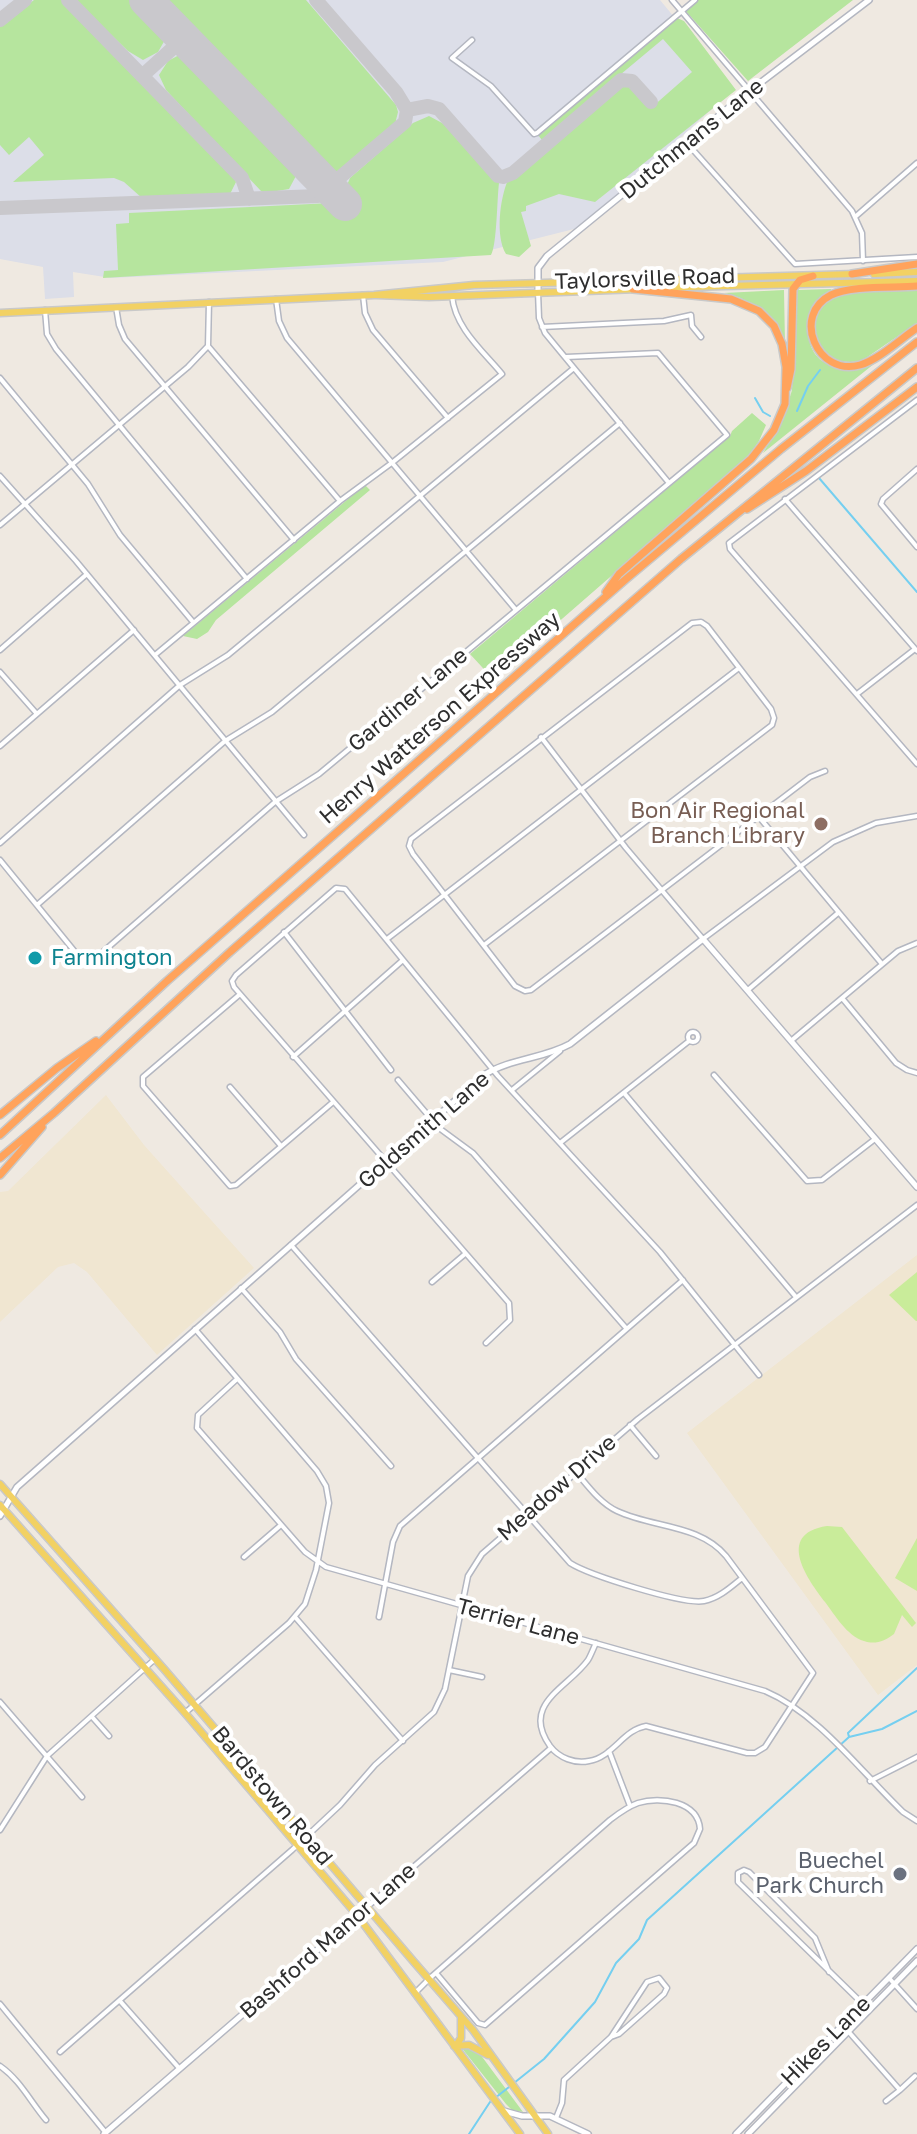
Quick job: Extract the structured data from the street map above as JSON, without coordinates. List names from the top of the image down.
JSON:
{
  "streets": {
    "highway": ["Henry Watterson Expressway"],
    "main road": ["Taylorsville Road", "Bardstown Road"],
    "street": [
      "Dutchmans Lane",
      "Gardiner Lane",
      "Goldsmith Lane",
      "Meadow Drive",
      "Terrier Lane",
      "Bashford Manor Lane",
      "Hikes Lane"
    ]
  },
  "crossings": [
    ["Dutchmans Lane", "Taylorsville Road"],
    ["Goldsmith Lane", "Bardstown Road"],
    ["Meadow Drive", "Terrier Lane"],
    ["Meadow Drive", "Bardstown Road"],
    ["Bardstown Road", "Bashford Manor Lane"]
  ],
  "places": ["Bon Air Regional Branch Library", "Farmington", "Buechel Park Church"]
}
